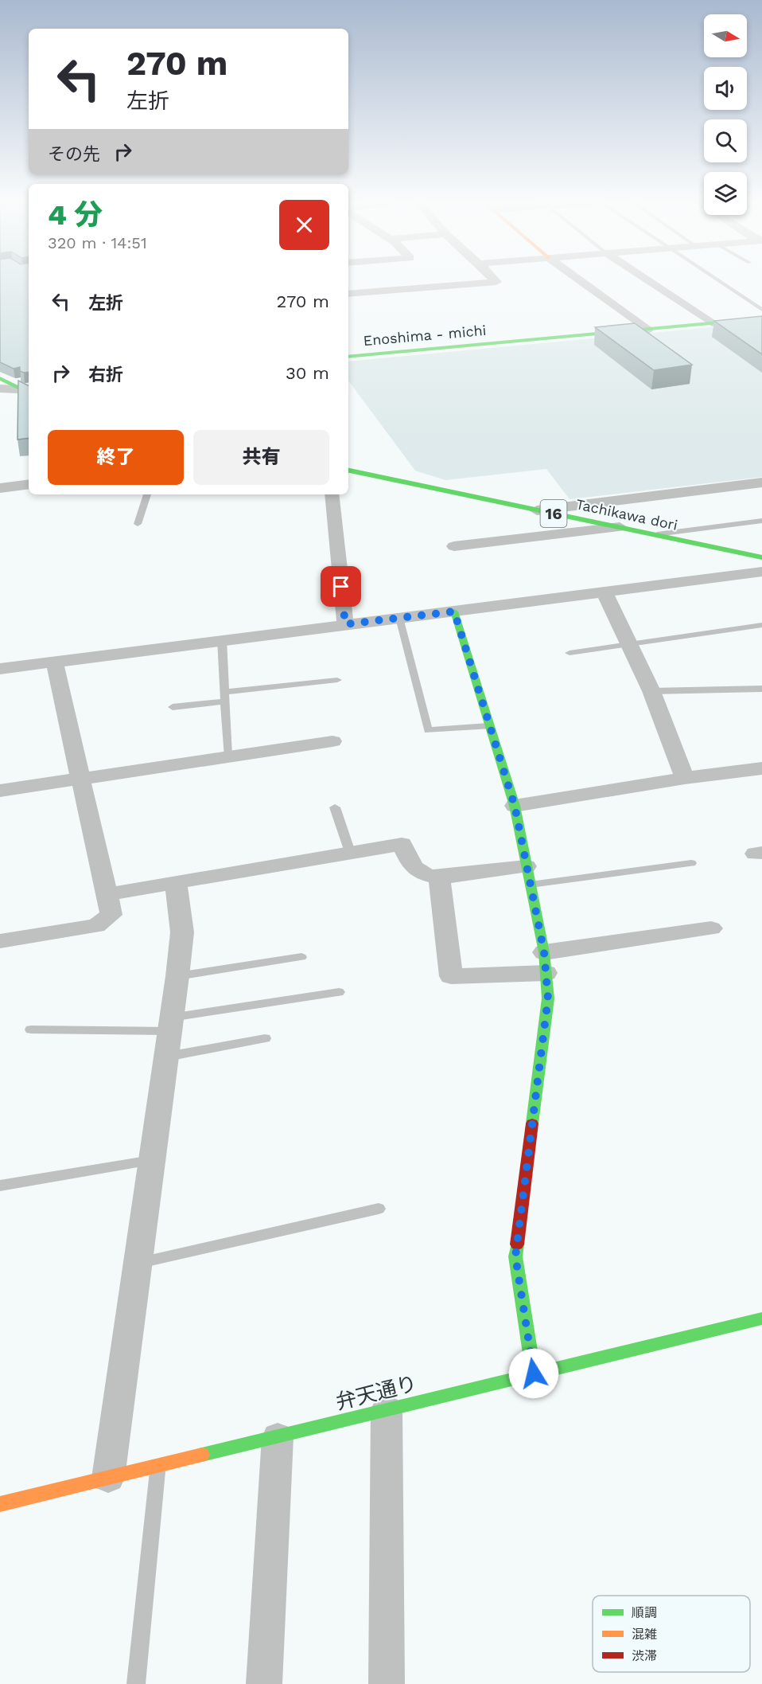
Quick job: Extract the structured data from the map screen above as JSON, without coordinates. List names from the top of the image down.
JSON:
{
  "streets": {
    "street": [
      "Enoshima - michi",
      "16",
      "Tachikawa dori",
      "弁天通り"
    ]
  },
  "legend": ["順調", "混雑", "渋滞"],
  "north": "right",
  "page": {
    "turn": ["270 m", "左折"],
    "then": "その先",
    "heading": ["4 分", "320 m · 14:51"],
    "list": [
      {
        "name": "左折",
        "value": "270 m"
      },
      {
        "name": "右折",
        "value": "30 m"
      }
    ],
    "buttons": ["終了", "共有"]
  }
}
